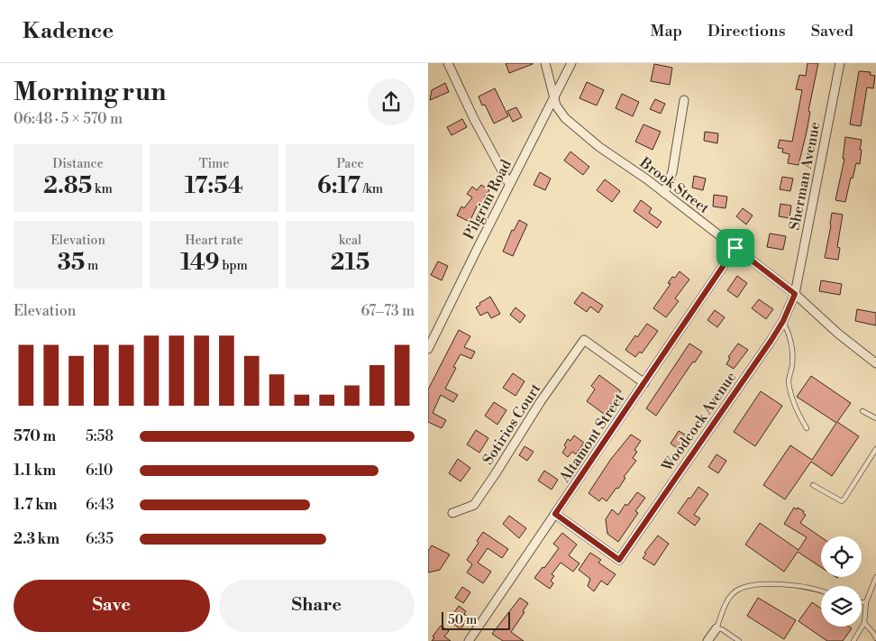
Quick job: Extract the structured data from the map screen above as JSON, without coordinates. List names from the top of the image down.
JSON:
{
  "streets": {
    "street": [
      "Sherman Avenue",
      "Brook Street",
      "Pilgrim Road",
      "Woodcock Avenue",
      "Sotirios Court",
      "Altamont Street"
    ]
  },
  "crossings": [
    ["Sherman Avenue", "Brook Street"],
    ["Sherman Avenue", "Woodcock Avenue"],
    ["Brook Street", "Pilgrim Road"],
    ["Brook Street", "Woodcock Avenue"],
    ["Brook Street", "Altamont Street"],
    ["Woodcock Avenue", "Altamont Street"],
    ["Sotirios Court", "Altamont Street"]
  ],
  "scale_bar": "50 m",
  "page": {
    "header": "Kadence",
    "nav": ["Map", "Directions", "Saved"],
    "heading": ["Morning run", "06:48 · 5 × 570 m"],
    "stats": [
      ["Distance", "2.85 km"],
      ["Time", "17:54"],
      ["Pace", "6:17 /km"],
      ["Elevation", "35 m"],
      ["Heart rate", "149 bpm"],
      ["kcal", "215"]
    ],
    "chart": ["Elevation", "67–73 m"],
    "list": [
      {
        "name": "570 m",
        "note": "5:58"
      },
      {
        "name": "1.1 km",
        "note": "6:10"
      },
      {
        "name": "1.7 km",
        "note": "6:43"
      },
      {
        "name": "2.3 km",
        "note": "6:35"
      }
    ],
    "buttons": ["Save", "Share"],
    "scale": "50 m"
  }
}
